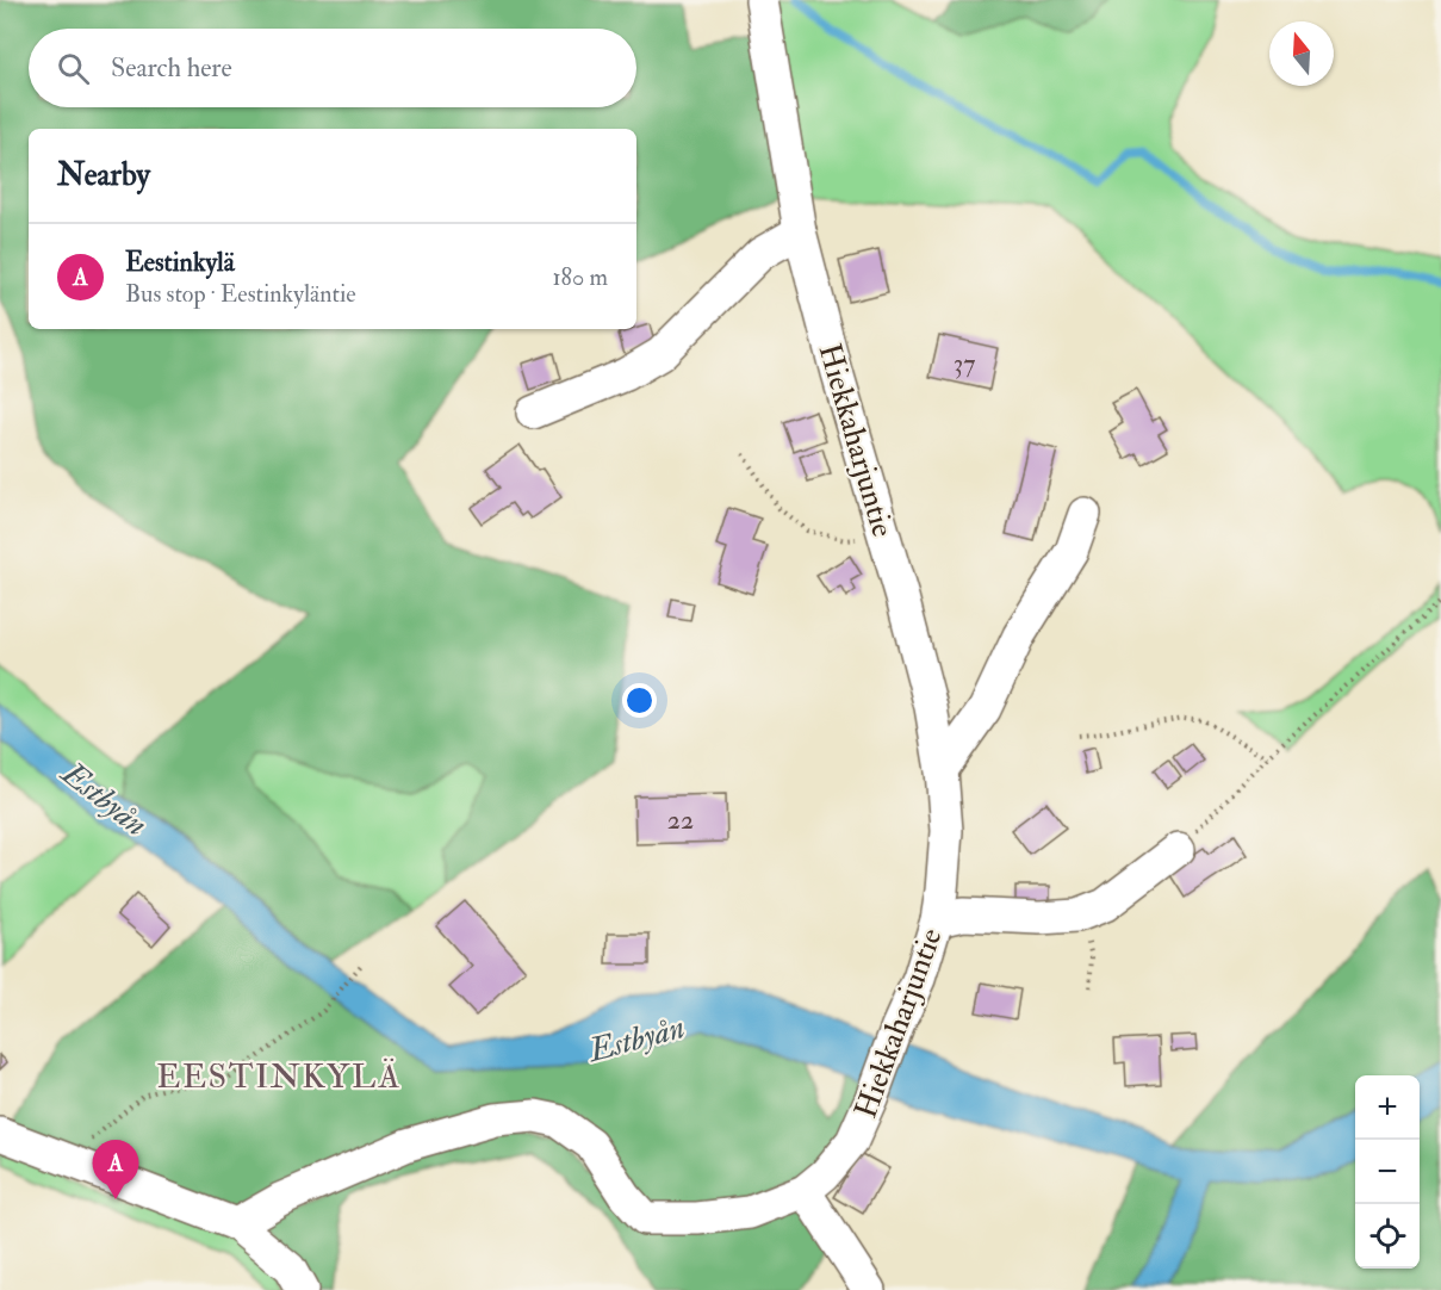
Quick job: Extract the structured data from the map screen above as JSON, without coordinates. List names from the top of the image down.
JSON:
{
  "streets": {
    "street": ["Hiekkaharjuntie"]
  },
  "districts": ["EESTINKYLÄ"],
  "water": ["Estbyån"],
  "house_numbers": ["37", "22"],
  "north": "top",
  "page": {
    "search": "Search here",
    "heading": "Nearby",
    "list": [
      {
        "mark": "A",
        "name": "Eestinkylä",
        "note": "Bus stop · Eestinkyläntie",
        "value": "180 m"
      }
    ],
    "map_buttons": ["+", "−"],
    "pins": "A"
  }
}
